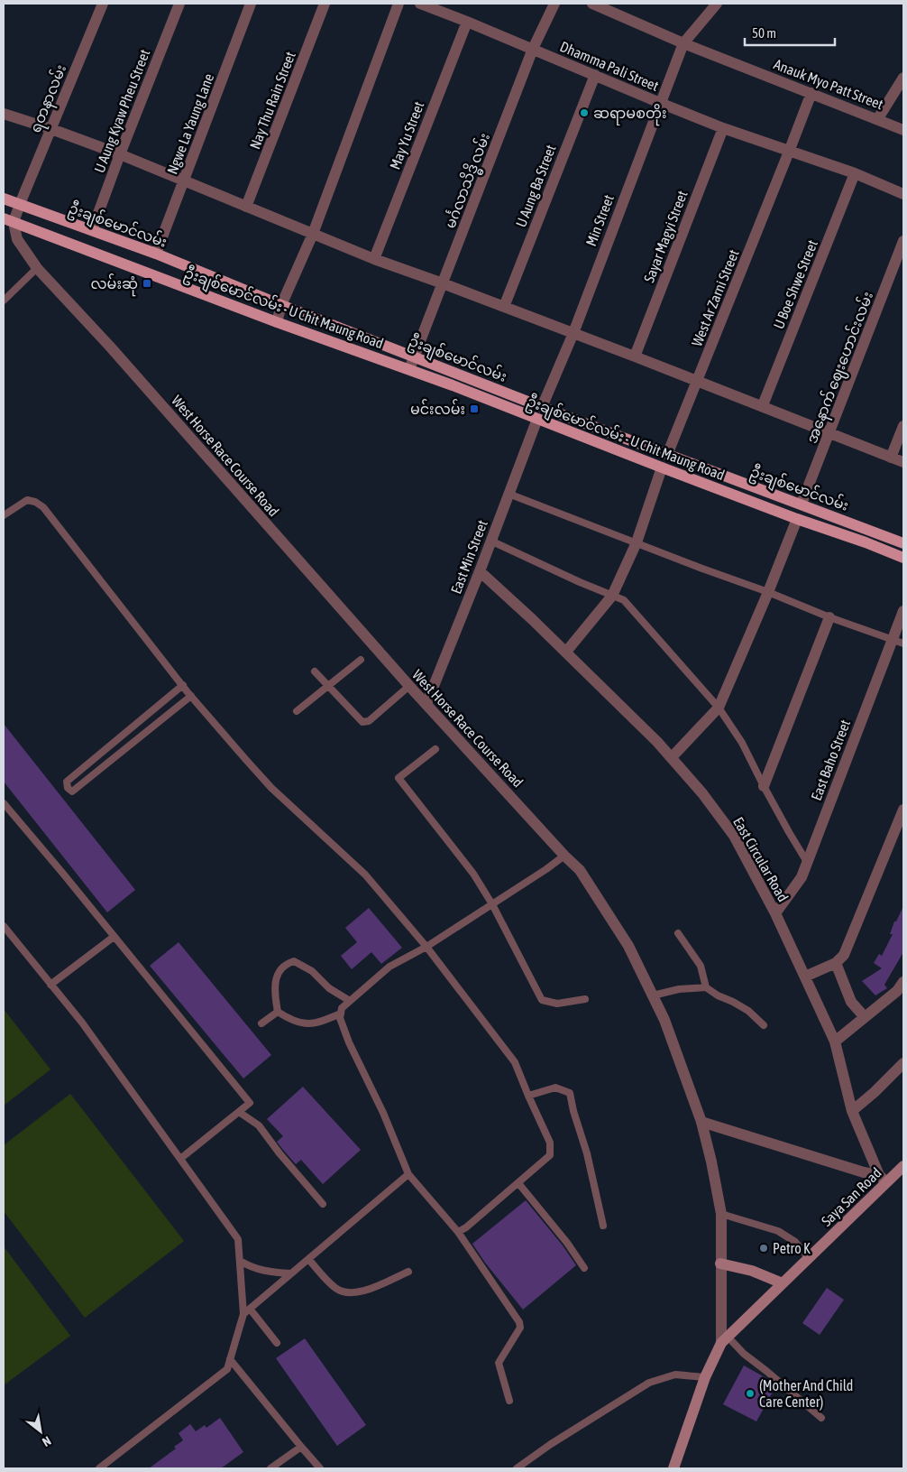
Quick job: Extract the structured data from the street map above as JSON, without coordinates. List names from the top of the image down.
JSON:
{
  "streets": {
    "main road": ["ဦးချစ်မောင်လမ်း", "ဦးချစ်မောင်လမ်း - U Chit Maung Road", "Saya San Road"],
    "street": [
      "Dhamma Pali Street",
      "Anauk Myo Patt Street",
      "ရတနာလမ်း",
      "Nay Thu Rain Street",
      "U Aung Kyaw Pheu Street",
      "Ngwe La Yaung Lane",
      "May Yu Street",
      "မင်္ဂလာသိဒ္ဓိ လမ်း",
      "U Aung Ba Street",
      "Min Street",
      "Sayar Magyi Street",
      "U Boe Shwe Street",
      "West Ar Zarni Street",
      "အနောက် ဈေးဟောင်းလမ်း",
      "West Horse Race Course Road",
      "East Min Street",
      "East Baho Street",
      "East Circular Road"
    ]
  },
  "crossings": [
    ["Dhamma Pali Street", "May Yu Street"],
    ["Dhamma Pali Street", "မင်္ဂလာသိဒ္ဓိ လမ်း"],
    ["Dhamma Pali Street", "U Aung Ba Street"],
    ["Dhamma Pali Street", "Min Street"],
    ["Dhamma Pali Street", "Sayar Magyi Street"],
    ["Dhamma Pali Street", "U Boe Shwe Street"],
    ["Dhamma Pali Street", "West Ar Zarni Street"],
    ["Anauk Myo Patt Street", "Min Street"],
    ["Anauk Myo Patt Street", "West Ar Zarni Street"],
    ["ရတနာလမ်း", "ဦးချစ်မောင်လမ်း"],
    ["ရတနာလမ်း", "ဦးချစ်မောင်လမ်း - U Chit Maung Road"],
    ["ရတနာလမ်း", "West Horse Race Course Road"],
    ["U Aung Kyaw Pheu Street", "ဦးချစ်မောင်လမ်း"],
    ["Ngwe La Yaung Lane", "ဦးချစ်မောင်လမ်း"],
    ["မင်္ဂလာသိဒ္ဓိ လမ်း", "ဦးချစ်မောင်လမ်း"],
    ["မင်္ဂလာသိဒ္ဓိ လမ်း", "ဦးချစ်မောင်လမ်း - U Chit Maung Road"],
    ["Min Street", "ဦးချစ်မောင်လမ်း"],
    ["ဦးချစ်မောင်လမ်း", "West Ar Zarni Street"],
    ["ဦးချစ်မောင်လမ်း", "ဦးချစ်မောင်လမ်း - U Chit Maung Road"],
    ["ဦးချစ်မောင်လမ်း", "အနောက် ဈေးဟောင်းလမ်း"],
    ["ဦးချစ်မောင်လမ်း - U Chit Maung Road", "West Horse Race Course Road"],
    ["ဦးချစ်မောင်လမ်း - U Chit Maung Road", "East Min Street"],
    ["West Horse Race Course Road", "East Min Street"],
    ["West Horse Race Course Road", "Saya San Road"],
    ["East Min Street", "East Circular Road"],
    ["East Baho Street", "East Circular Road"],
    ["East Circular Road", "Saya San Road"]
  ],
  "places": {
    "other": ["ဆရာမစတိုး", "Petro K", "(Mother And Child Care Center)"],
    "transit": ["လမ်းဆုံ", "မင်းလမ်း"]
  },
  "scale_bar": "50 m",
  "north": "bottom right"
}
